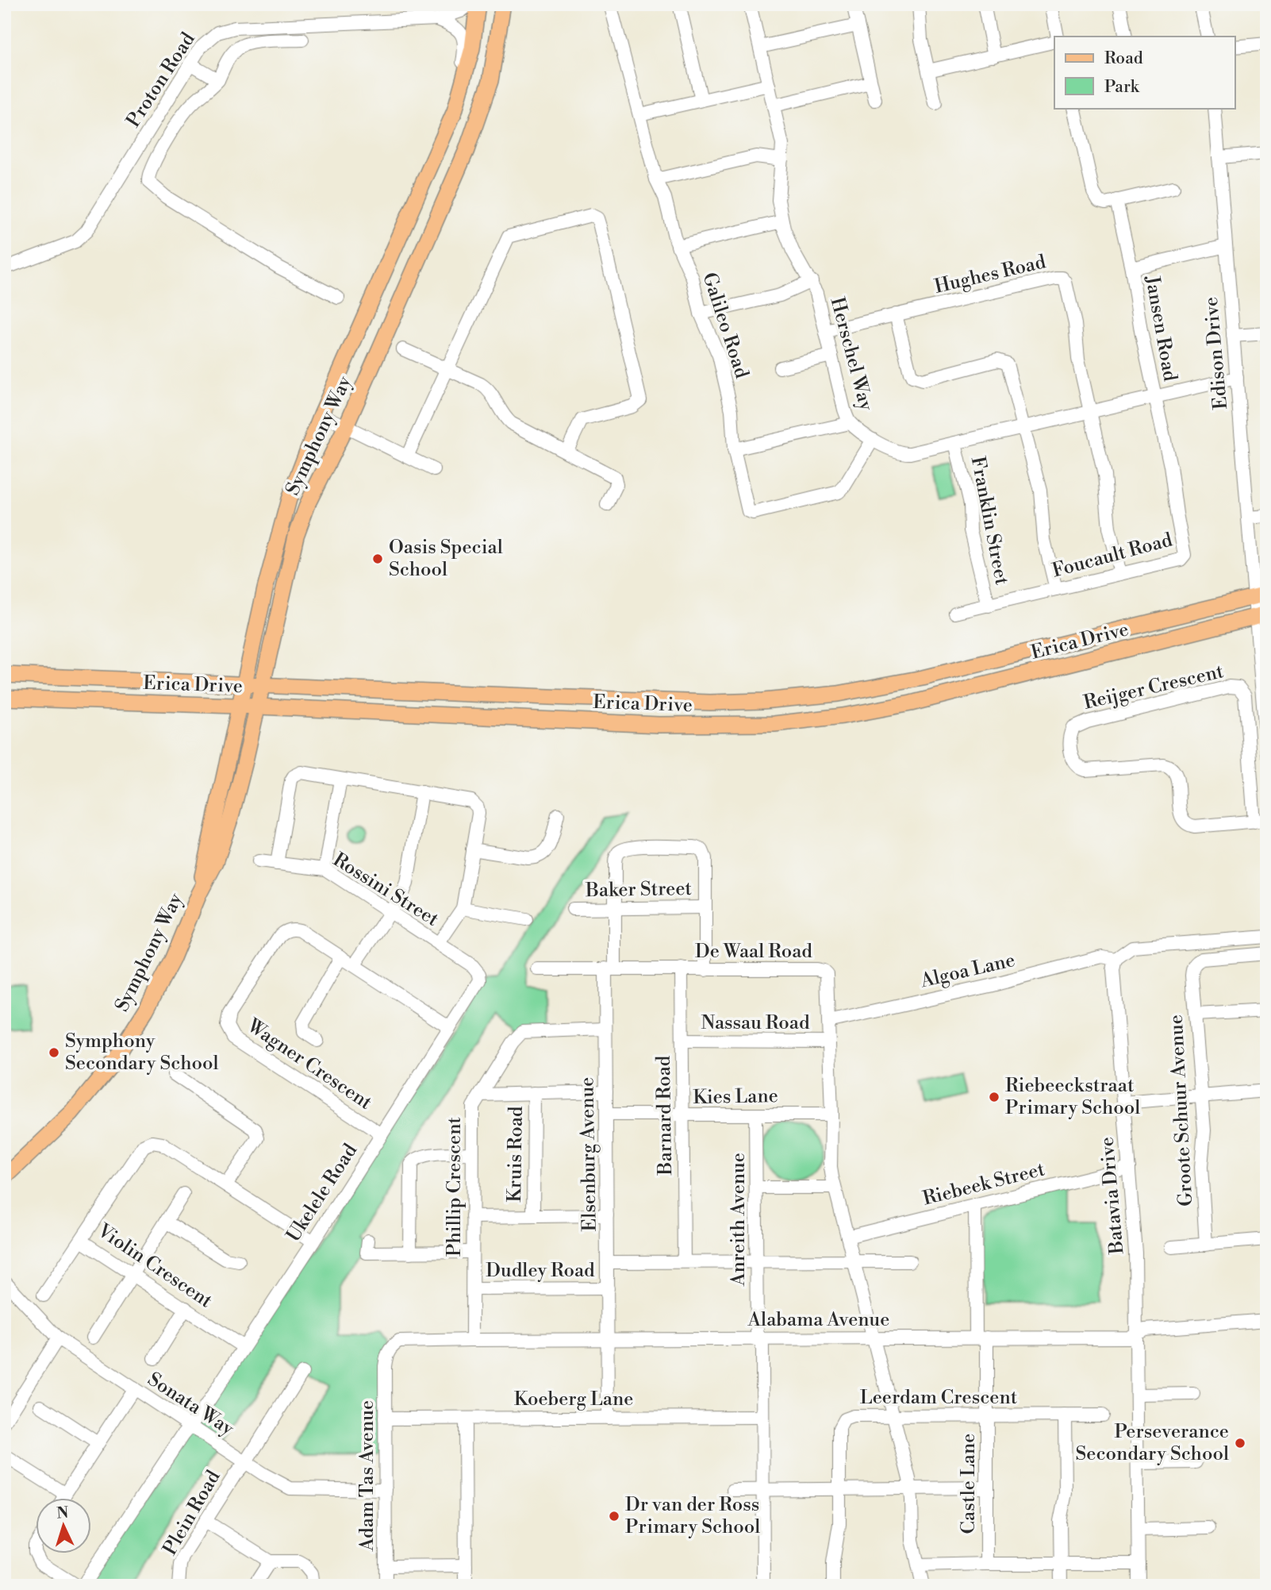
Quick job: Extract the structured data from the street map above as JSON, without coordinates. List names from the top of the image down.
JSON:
{
  "streets": {
    "main road": ["Symphony Way", "Erica Drive"],
    "street": [
      "Proton Road",
      "Hughes Road",
      "Galileo Road",
      "Jansen Road",
      "Edison Drive",
      "Herschel Way",
      "Franklin Street",
      "Foucault Road",
      "Reijger Crescent",
      "Rossini Street",
      "Baker Street",
      "De Waal Road",
      "Algoa Lane",
      "Nassau Road",
      "Wagner Crescent",
      "Kies Lane",
      "Groote Schuur Avenue",
      "Barnard Road",
      "Kruis Road",
      "Elsenburg Avenue",
      "Riebeek Street",
      "Phillip Crescent",
      "Ukelele Road",
      "Batavia Drive",
      "Anreith Avenue",
      "Violin Crescent",
      "Dudley Road",
      "Alabama Avenue",
      "Leerdam Crescent",
      "Koeberg Lane",
      "Sonata Way",
      "Adam Tas Avenue",
      "Castle Lane",
      "Plein Road"
    ]
  },
  "crossings": [
    ["Hughes Road", "Herschel Way"],
    ["Galileo Road", "Herschel Way"],
    ["Jansen Road", "Herschel Way"],
    ["Jansen Road", "Foucault Road"],
    ["Edison Drive", "Herschel Way"],
    ["Edison Drive", "Erica Drive"],
    ["Herschel Way", "Franklin Street"],
    ["Herschel Way", "Foucault Road"],
    ["Symphony Way", "Erica Drive"],
    ["Franklin Street", "Foucault Road"],
    ["Rossini Street", "Ukelele Road"],
    ["Baker Street", "Elsenburg Avenue"],
    ["De Waal Road", "Algoa Lane"],
    ["De Waal Road", "Nassau Road"],
    ["De Waal Road", "Kies Lane"],
    ["De Waal Road", "Barnard Road"],
    ["De Waal Road", "Elsenburg Avenue"],
    ["De Waal Road", "Riebeek Street"],
    ["De Waal Road", "Alabama Avenue"],
    ["De Waal Road", "Leerdam Crescent"],
    ["Algoa Lane", "Batavia Drive"],
    ["Nassau Road", "Barnard Road"],
    ["Wagner Crescent", "Ukelele Road"],
    ["Kies Lane", "Barnard Road"],
    ["Kies Lane", "Elsenburg Avenue"],
    ["Kies Lane", "Anreith Avenue"],
    ["Elsenburg Avenue", "Phillip Crescent"],
    ["Elsenburg Avenue", "Dudley Road"],
    ["Elsenburg Avenue", "Alabama Avenue"],
    ["Elsenburg Avenue", "Koeberg Lane"],
    ["Riebeek Street", "Batavia Drive"],
    ["Riebeek Street", "Castle Lane"],
    ["Phillip Crescent", "Dudley Road"],
    ["Phillip Crescent", "Alabama Avenue"],
    ["Ukelele Road", "Violin Crescent"],
    ["Ukelele Road", "Sonata Way"],
    ["Batavia Drive", "Alabama Avenue"],
    ["Anreith Avenue", "Alabama Avenue"],
    ["Anreith Avenue", "Koeberg Lane"],
    ["Alabama Avenue", "Adam Tas Avenue"],
    ["Alabama Avenue", "Castle Lane"],
    ["Leerdam Crescent", "Castle Lane"],
    ["Koeberg Lane", "Adam Tas Avenue"],
    ["Sonata Way", "Adam Tas Avenue"],
    ["Sonata Way", "Plein Road"]
  ],
  "places": [
    "Oasis Special School",
    "Symphony Secondary School",
    "Riebeeckstraat Primary School",
    "Perseverance Secondary School",
    "Dr van der Ross Primary School"
  ],
  "legend": ["Road", "Park"],
  "north": "top"
}
